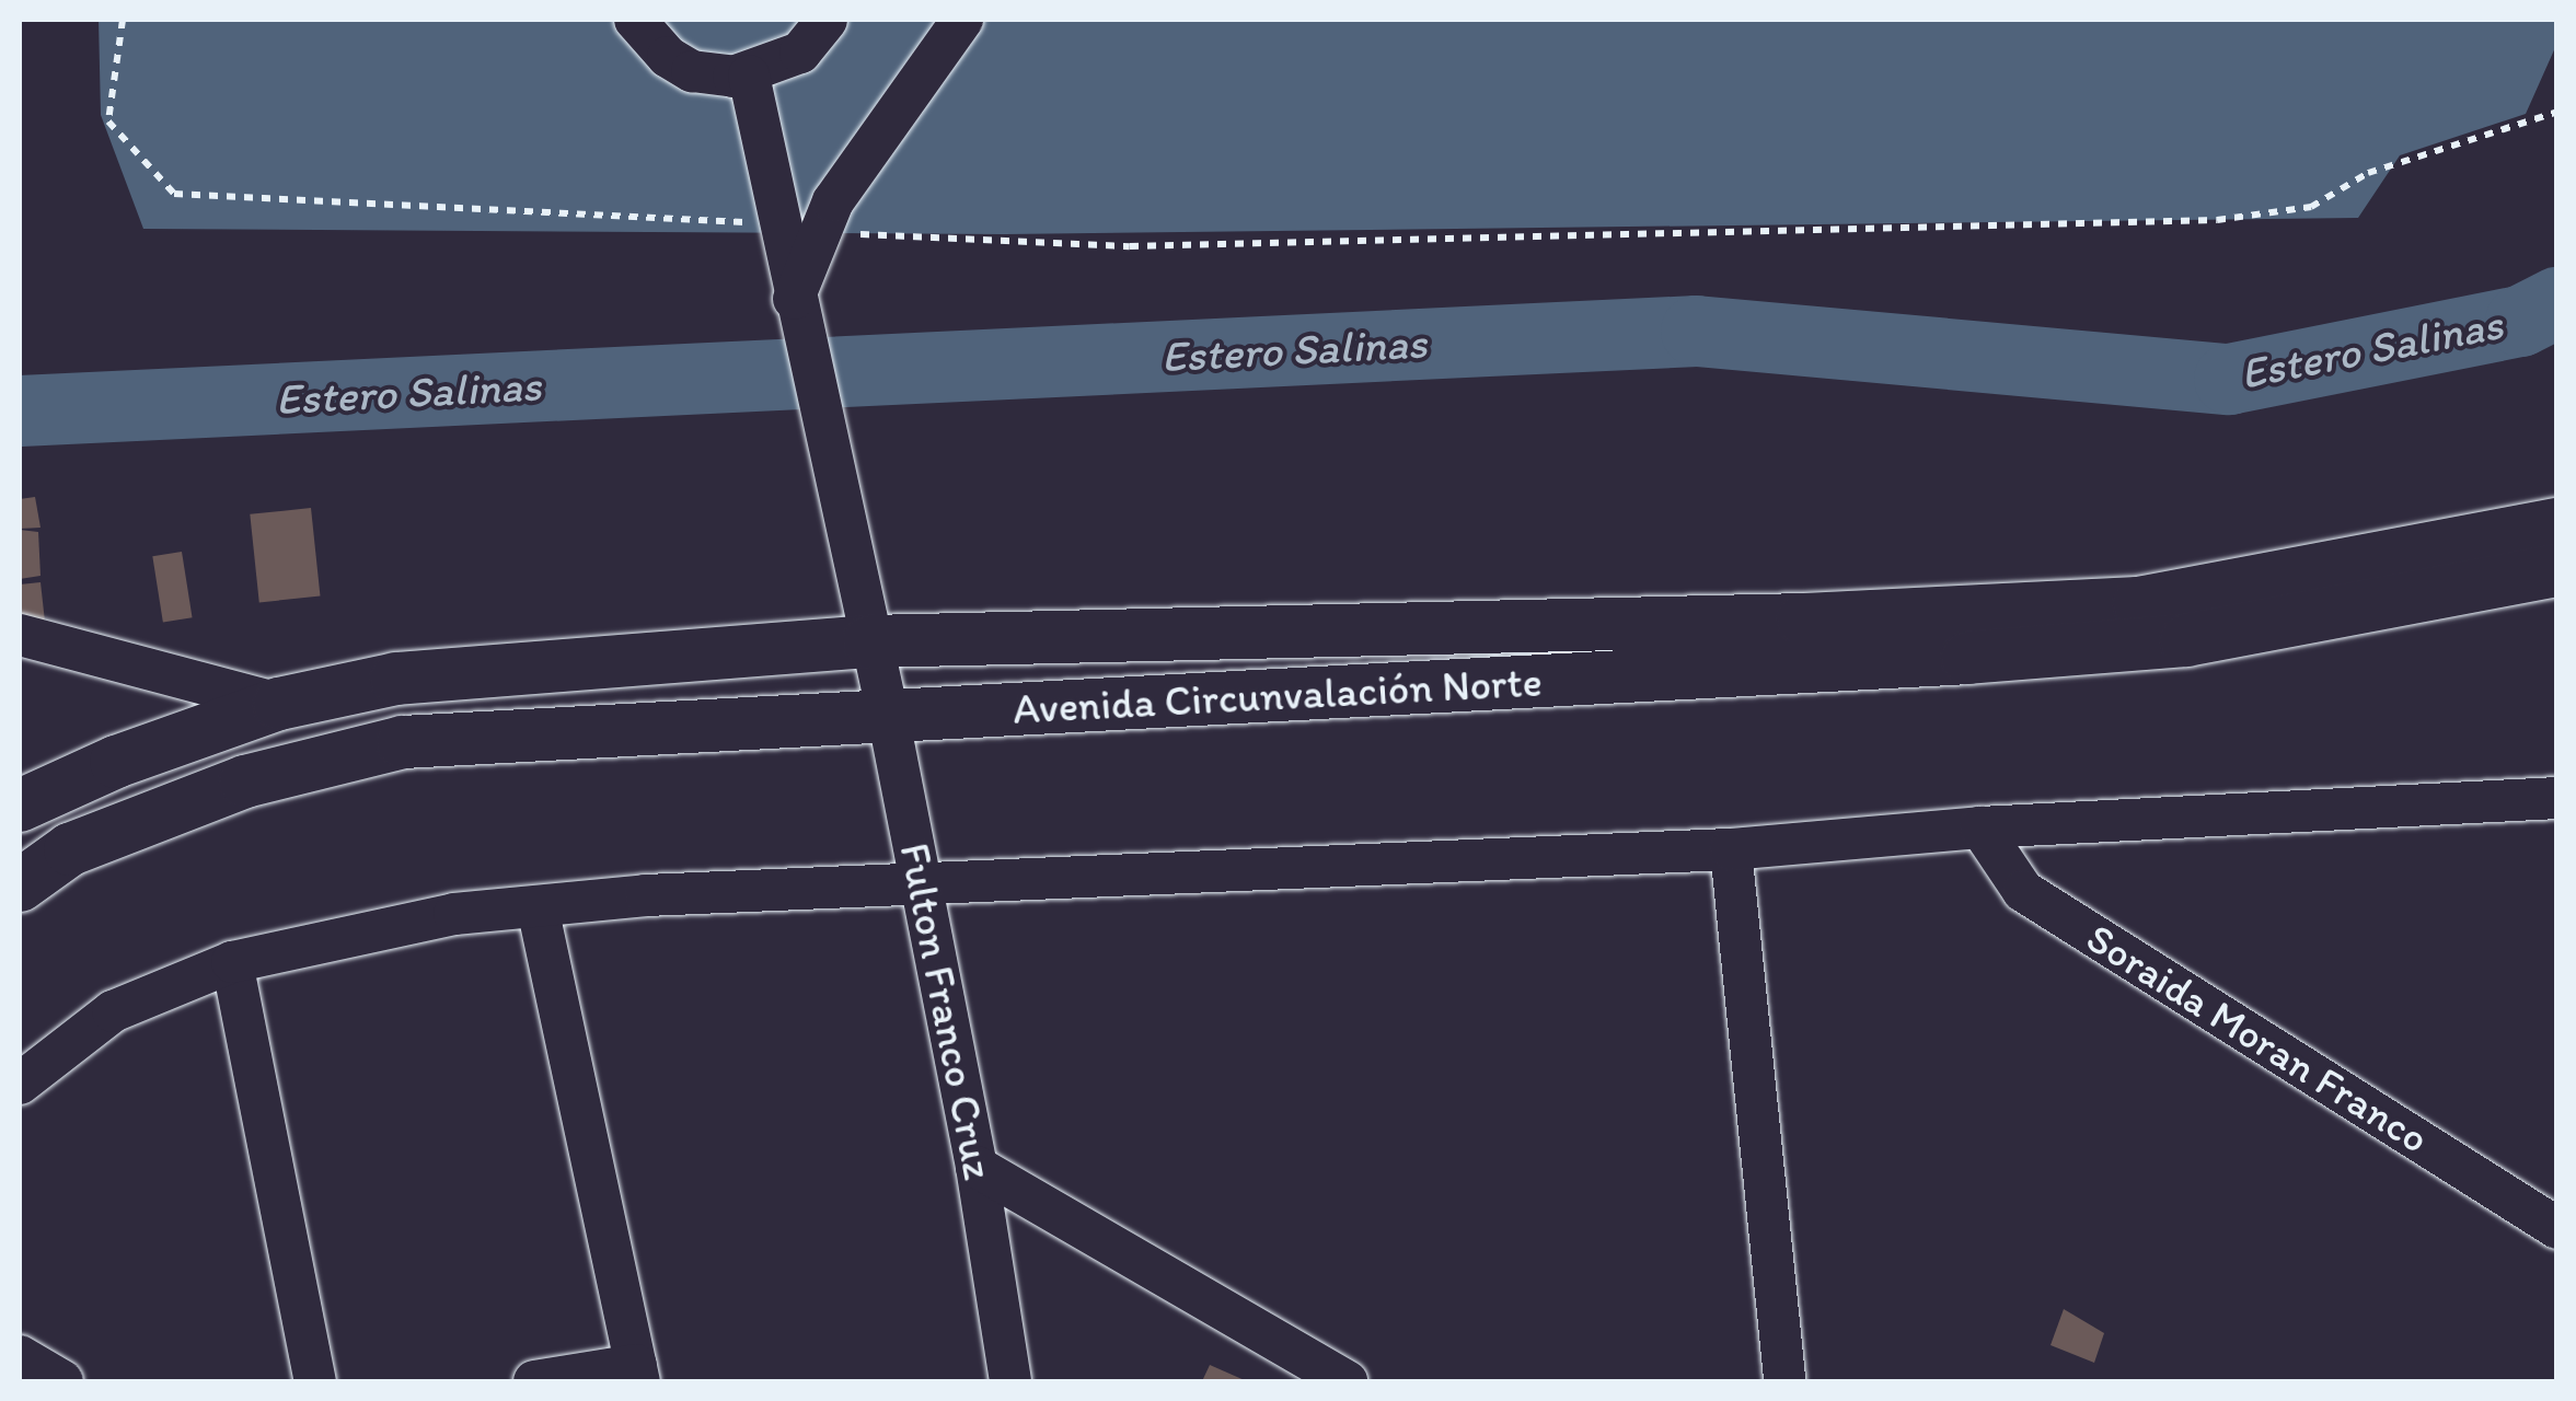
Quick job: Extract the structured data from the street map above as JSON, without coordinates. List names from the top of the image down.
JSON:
{
  "streets": {
    "main road": ["Avenida Circunvalación Norte"],
    "street": ["Fulton Franco Cruz", "Soraida Moran Franco"]
  },
  "crossings": [
    ["Avenida Circunvalación Norte", "Fulton Franco Cruz"]
  ],
  "water": ["Estero Salinas"]
}
